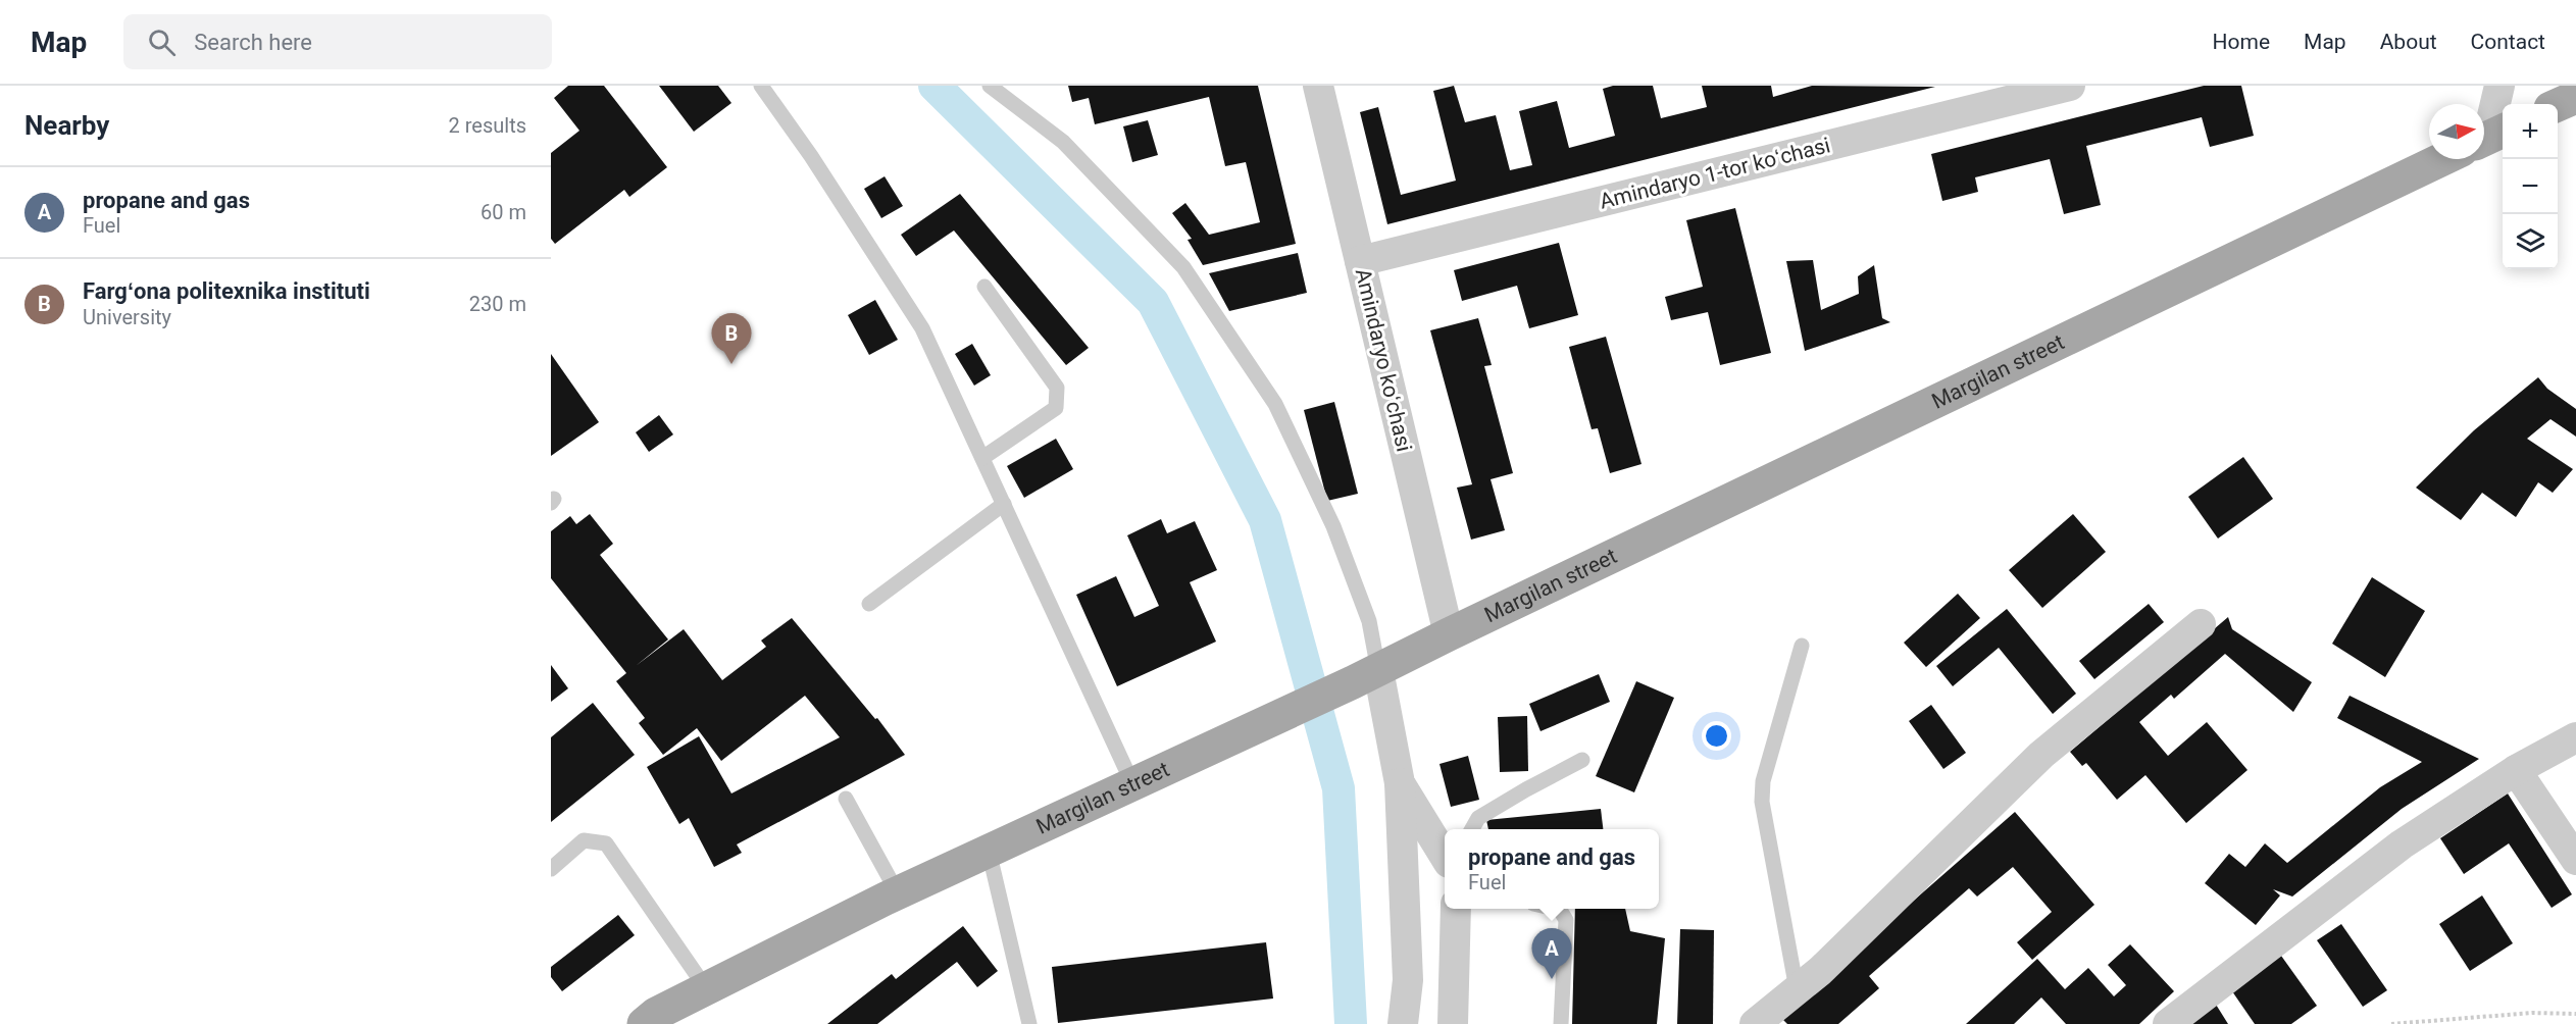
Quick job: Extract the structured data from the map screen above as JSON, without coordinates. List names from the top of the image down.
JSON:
{
  "streets": {
    "main road": ["Margilan street"],
    "street": ["Amindaryo 1-tor koʻchasi", "Amindaryo koʻchasi"]
  },
  "crossings": [
    ["Amindaryo 1-tor koʻchasi", "Amindaryo koʻchasi"],
    ["Amindaryo koʻchasi", "Margilan street"]
  ],
  "north": "right",
  "page": {
    "header": "Map",
    "search": "Search here",
    "nav": [
      "Home",
      "Map",
      "About",
      "Contact"
    ],
    "heading": ["Nearby", "2 results"],
    "map_buttons": ["+", "−"],
    "list": [
      {
        "mark": "A",
        "name": "propane and gas",
        "note": "Fuel",
        "value": "60 m"
      },
      {
        "mark": "B",
        "name": "Fargʻona politexnika instituti",
        "note": "University",
        "value": "230 m"
      }
    ],
    "pins": ["B", "A"],
    "popup": ["propane and gas", "Fuel"]
  }
}
